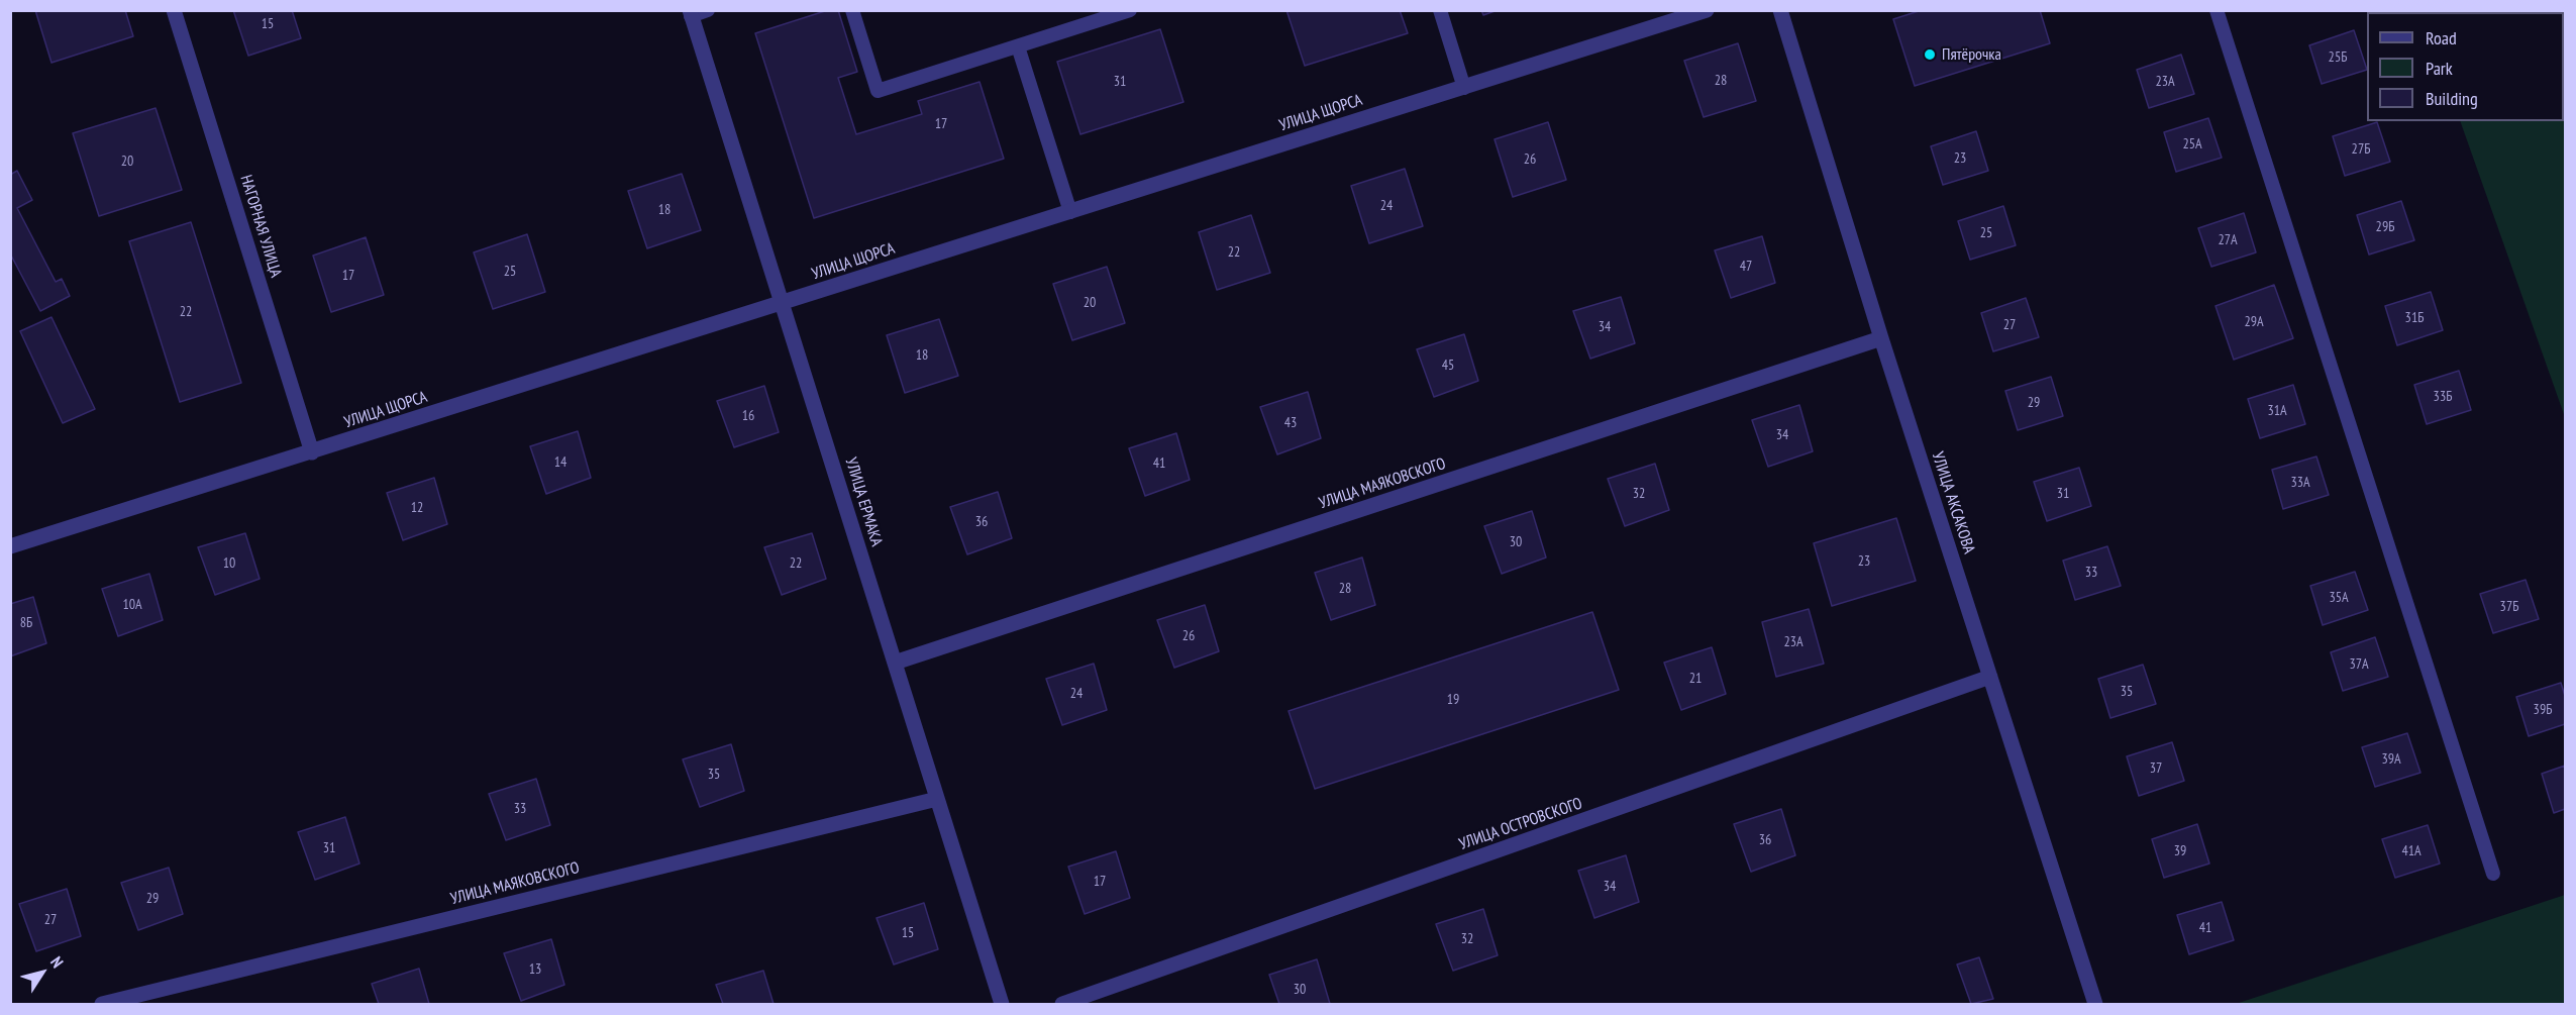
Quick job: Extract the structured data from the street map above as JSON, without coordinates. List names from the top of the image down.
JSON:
{
  "streets": {
    "street": [
      "УЛИЦА ЩОРСА",
      "НАГОРНАЯ УЛИЦА",
      "УЛИЦА МАЯКОВСКОГО",
      "УЛИЦА ЕРМАКА",
      "УЛИЦА АКСАКОВА",
      "УЛИЦА ОСТРОВСКОГО"
    ]
  },
  "crossings": [
    ["УЛИЦА ЩОРСА", "НАГОРНАЯ УЛИЦА"],
    ["УЛИЦА ЩОРСА", "УЛИЦА ЕРМАКА"],
    ["УЛИЦА МАЯКОВСКОГО", "УЛИЦА ЕРМАКА"],
    ["УЛИЦА МАЯКОВСКОГО", "УЛИЦА АКСАКОВА"],
    ["УЛИЦА АКСАКОВА", "УЛИЦА ОСТРОВСКОГО"]
  ],
  "places": ["Пятёрочка"],
  "house_numbers": [
    "15",
    "25Б",
    "28",
    "31",
    "23А",
    "17",
    "25А",
    "27Б",
    "23",
    "26",
    "20",
    "24",
    "18",
    "29Б",
    "25",
    "27А",
    "22",
    "47",
    "25",
    "17",
    "20",
    "22",
    "31Б",
    "29А",
    "27",
    "34",
    "18",
    "45",
    "33Б",
    "29",
    "31А",
    "16",
    "43",
    "34",
    "14",
    "41",
    "33А",
    "32",
    "31",
    "12",
    "36",
    "30",
    "23",
    "10",
    "22",
    "33",
    "28",
    "35А",
    "10А",
    "37Б",
    "8Б",
    "26",
    "23А",
    "37А",
    "21",
    "35",
    "24",
    "19",
    "39Б",
    "39А",
    "37",
    "35",
    "33",
    "36",
    "31",
    "39",
    "41А",
    "17",
    "34",
    "29",
    "27",
    "41",
    "15",
    "32",
    "13",
    "30"
  ],
  "legend": ["Road", "Park", "Building"],
  "north": "top right"
}
